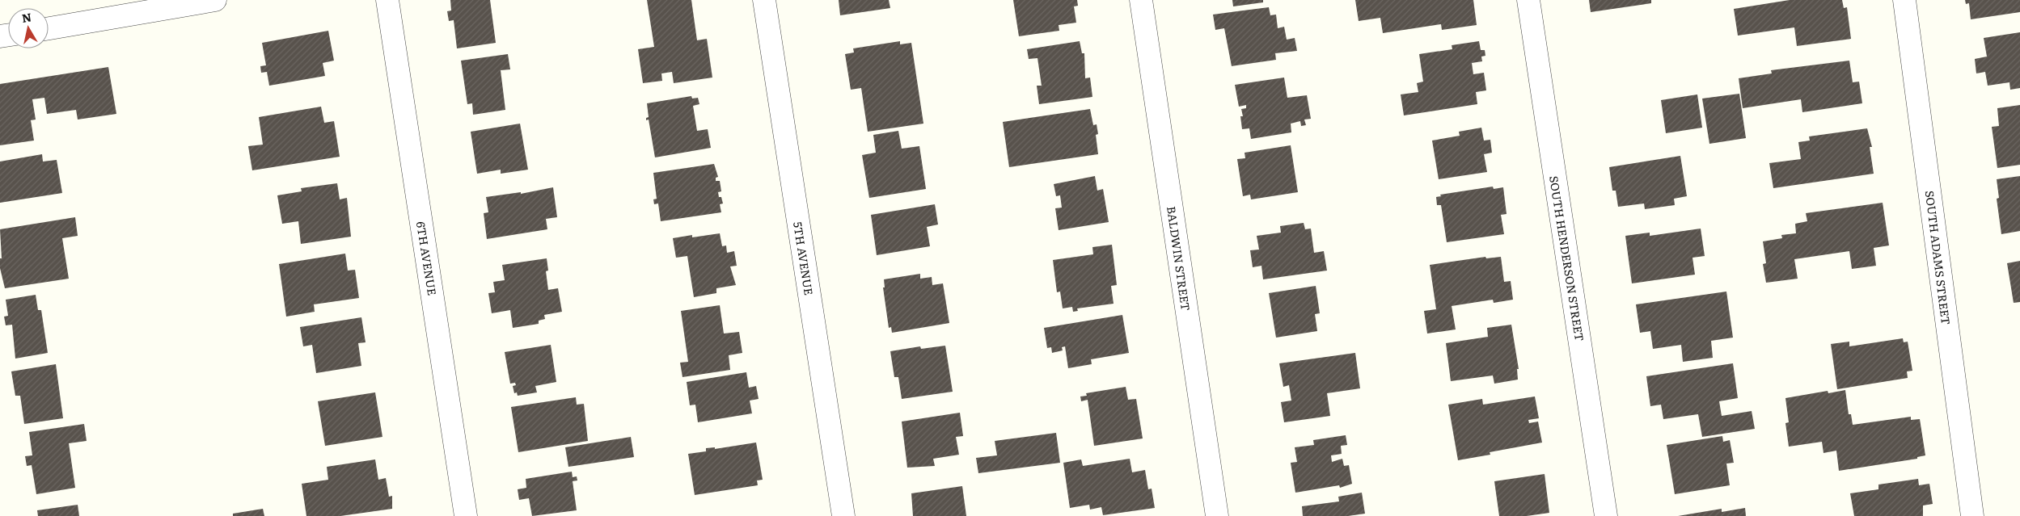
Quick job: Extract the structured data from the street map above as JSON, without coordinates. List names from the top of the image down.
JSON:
{
  "streets": {
    "street": [
      "SOUTH ADAMS STREET",
      "6TH AVENUE",
      "5TH AVENUE",
      "BALDWIN STREET",
      "SOUTH HENDERSON STREET"
    ]
  },
  "north": "top"
}
